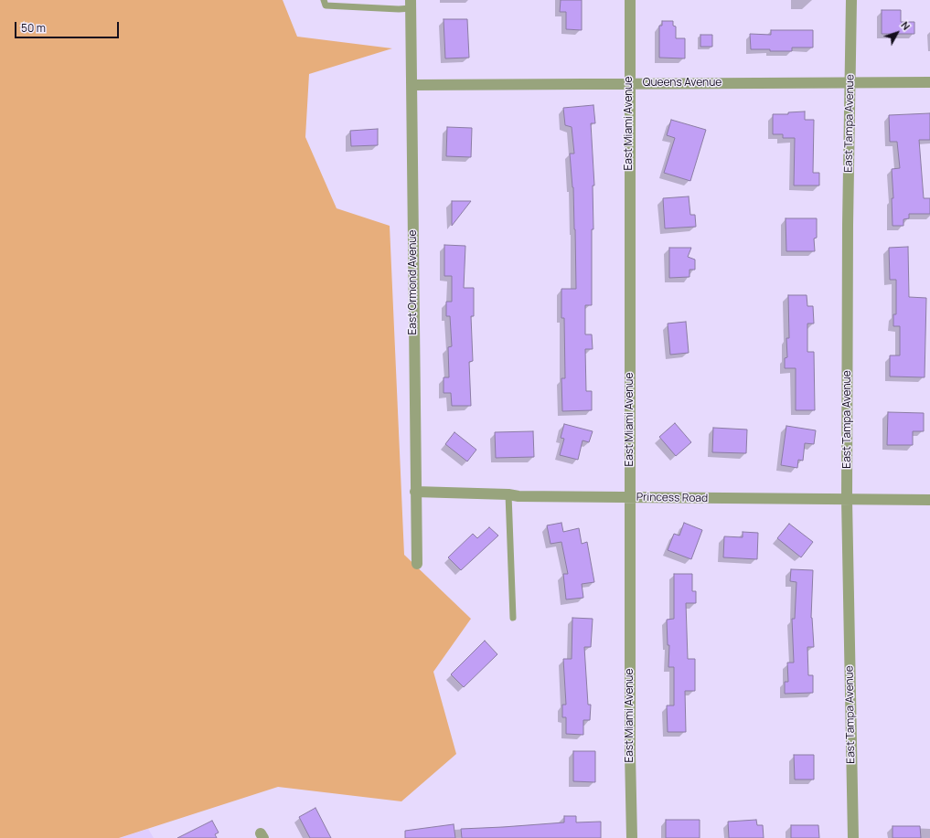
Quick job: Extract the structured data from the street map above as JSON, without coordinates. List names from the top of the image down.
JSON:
{
  "streets": {
    "street": [
      "Queens Avenue",
      "East Miami Avenue",
      "East Tampa Avenue",
      "East Ormond Avenue",
      "Princess Road"
    ]
  },
  "crossings": [
    ["Queens Avenue", "East Miami Avenue"],
    ["Queens Avenue", "East Tampa Avenue"],
    ["Queens Avenue", "East Ormond Avenue"],
    ["East Miami Avenue", "Princess Road"],
    ["East Tampa Avenue", "Princess Road"],
    ["East Ormond Avenue", "Princess Road"]
  ],
  "scale_bar": "50 m",
  "north": "top right"
}
